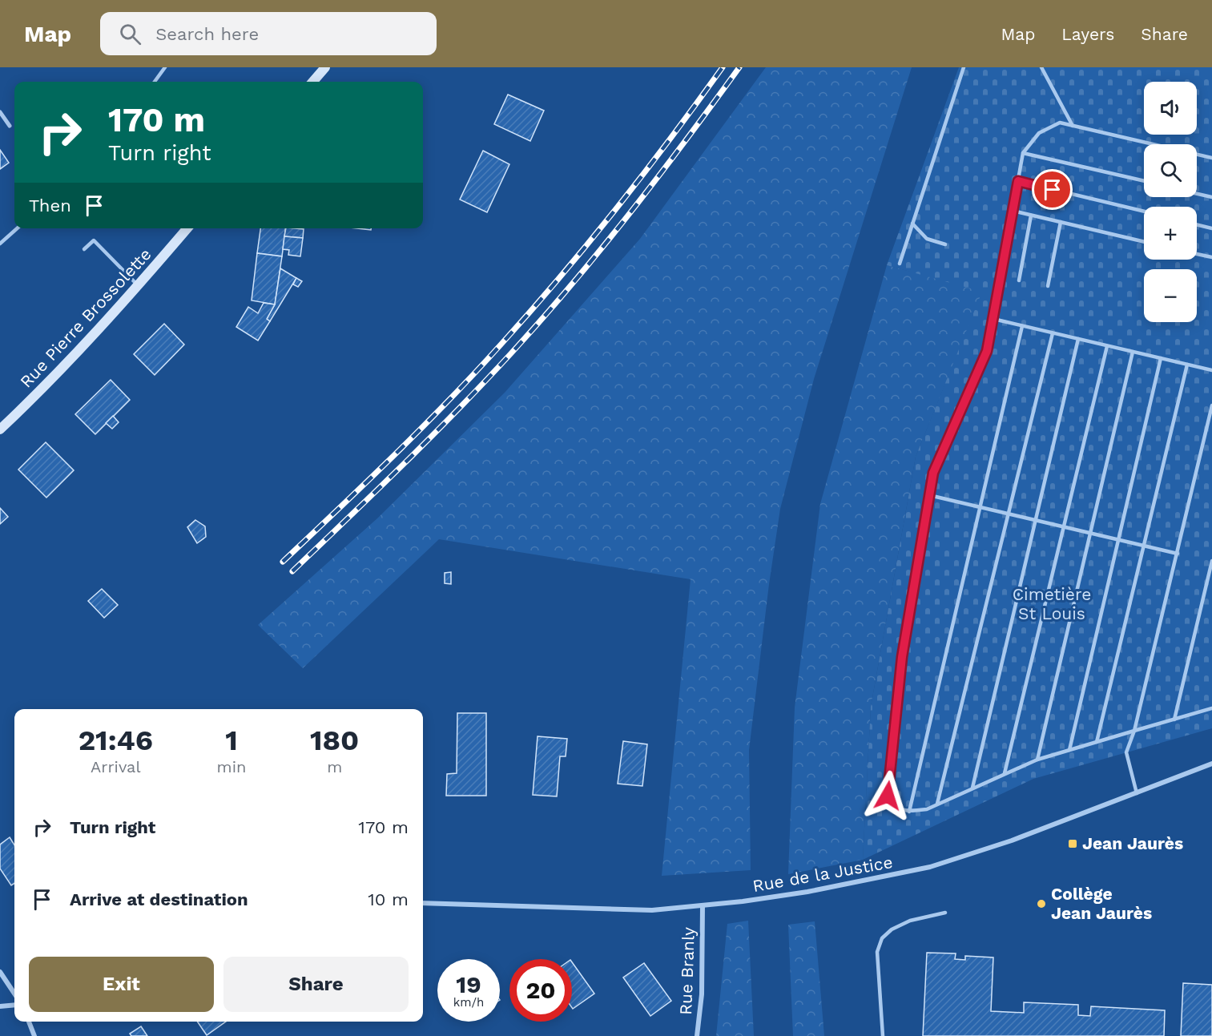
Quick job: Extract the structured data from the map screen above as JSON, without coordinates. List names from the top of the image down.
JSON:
{
  "streets": {
    "main road": ["Rue Pierre Brossolette"],
    "street": ["Rue de la Justice", "Rue Branly"]
  },
  "crossings": [
    ["Rue de la Justice", "Rue Branly"]
  ],
  "parks": ["Cimetière St Louis"],
  "places": {
    "transit": ["Jean Jaurès"],
    "other": ["Collège Jean Jaurès"]
  },
  "page": {
    "header": "Map",
    "search": "Search here",
    "nav": ["Map", "Layers", "Share"],
    "map_buttons": ["+", "−"],
    "turn": ["170 m", "Turn right"],
    "then": "Then",
    "eta": [
      "21:46",
      "Arrival",
      "1",
      "min",
      "180",
      "m"
    ],
    "list": [
      {
        "name": "Turn right",
        "value": "170 m"
      },
      {
        "name": "Arrive at destination",
        "value": "10 m"
      }
    ],
    "buttons": ["Exit", "Share"],
    "speed": "19 km/h",
    "limit": "20"
  }
}
